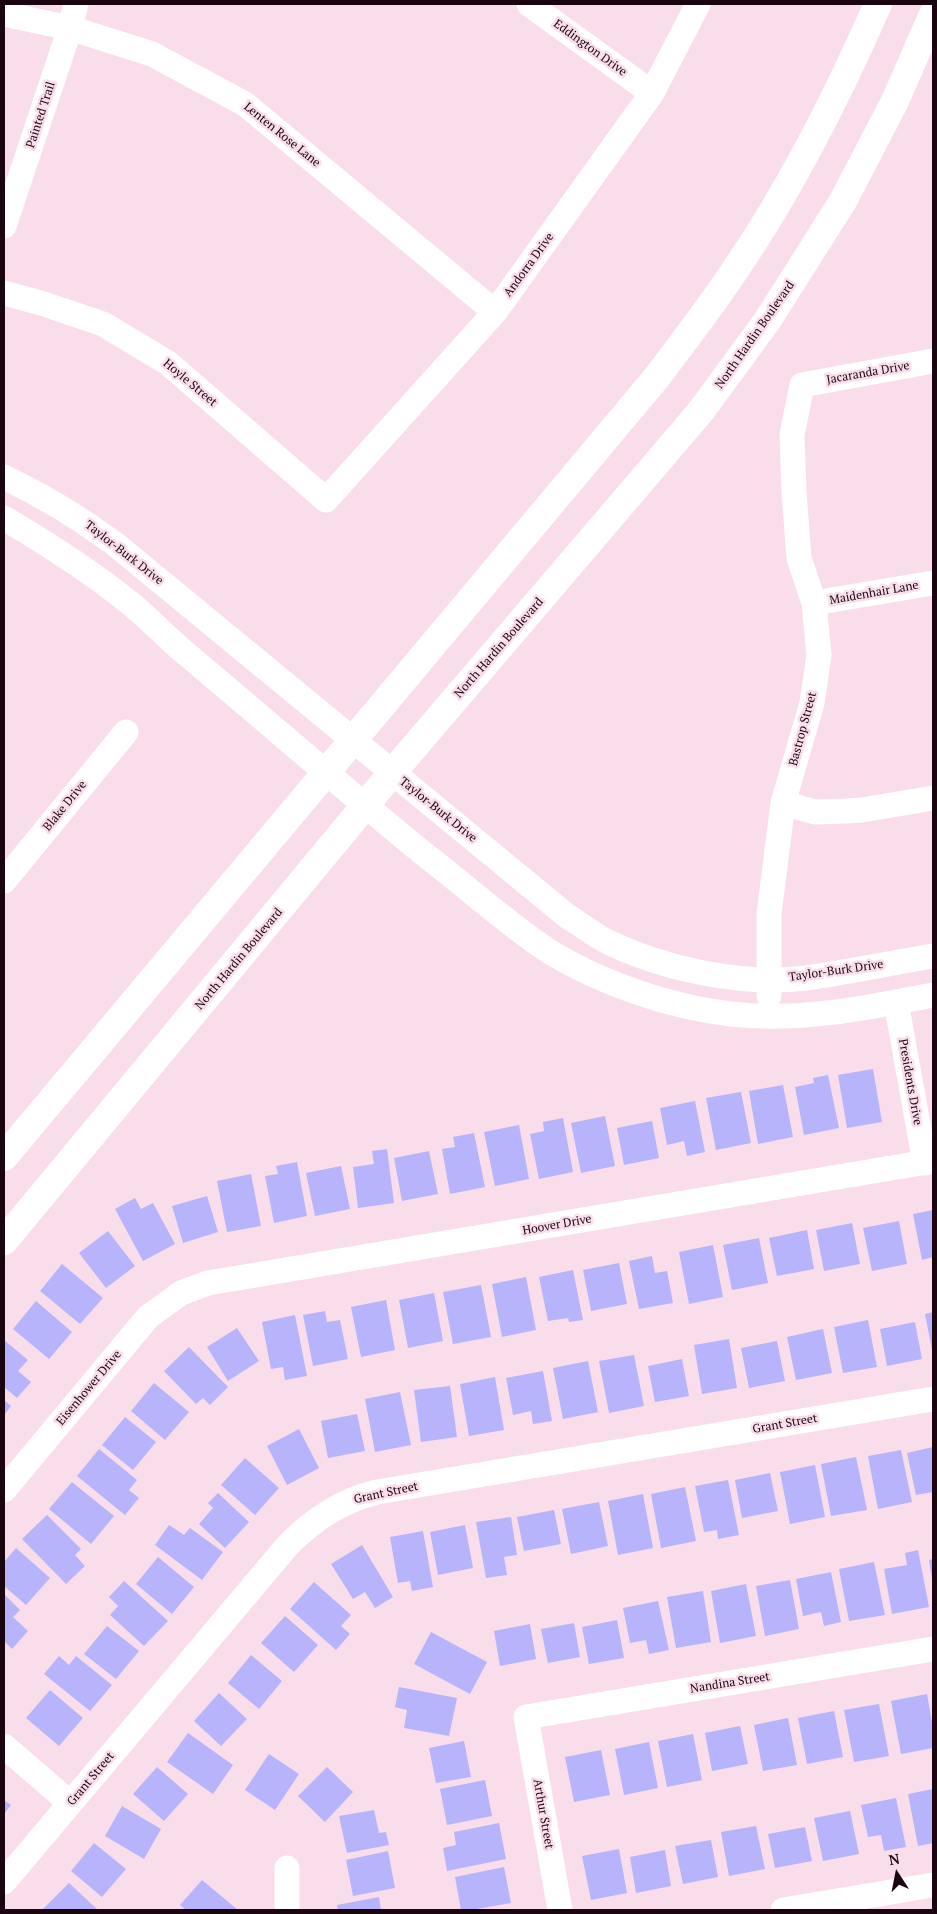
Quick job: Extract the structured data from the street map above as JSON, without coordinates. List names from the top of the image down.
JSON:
{
  "streets": {
    "main road": ["North Hardin Boulevard"],
    "street": [
      "Eddington Drive",
      "Painted Trail",
      "Lenten Rose Lane",
      "Andorra Drive",
      "Jacaranda Drive",
      "Hoyle Street",
      "Taylor-Burk Drive",
      "Maidenhair Lane",
      "Bastrop Street",
      "Blake Drive",
      "Presidents Drive",
      "Hoover Drive",
      "Eisenhower Drive",
      "Grant Street",
      "Nandina Street",
      "Arthur Street"
    ]
  },
  "crossings": [
    ["Eddington Drive", "Andorra Drive"],
    ["Painted Trail", "Lenten Rose Lane"],
    ["Lenten Rose Lane", "Andorra Drive"],
    ["Andorra Drive", "Hoyle Street"],
    ["North Hardin Boulevard", "Taylor-Burk Drive"],
    ["Jacaranda Drive", "Bastrop Street"],
    ["Taylor-Burk Drive", "Bastrop Street"],
    ["Maidenhair Lane", "Bastrop Street"],
    ["Presidents Drive", "Hoover Drive"],
    ["Hoover Drive", "Eisenhower Drive"],
    ["Nandina Street", "Arthur Street"]
  ],
  "north": "top"
}
